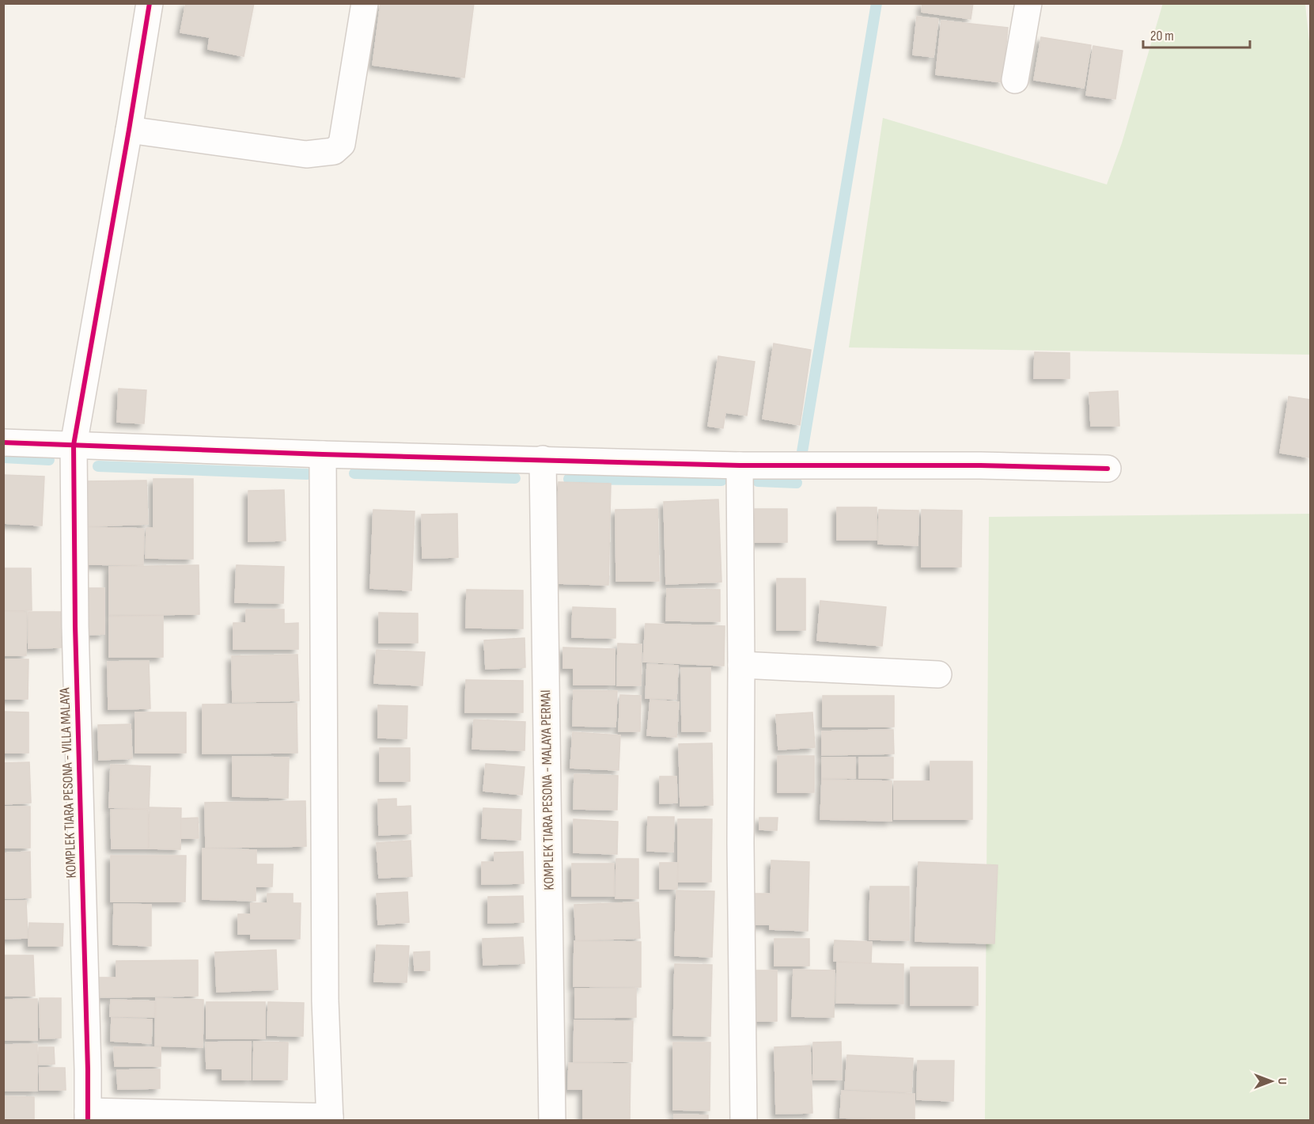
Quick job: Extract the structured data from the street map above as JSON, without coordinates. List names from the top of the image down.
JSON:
{
  "streets": {
    "street": ["KOMPLEK TIARA PESONA - VILLA MALAYA", "KOMPLEK TIARA PESONA - MALAYA PERMAI"]
  },
  "scale_bar": "20 m",
  "north": "right"
}
